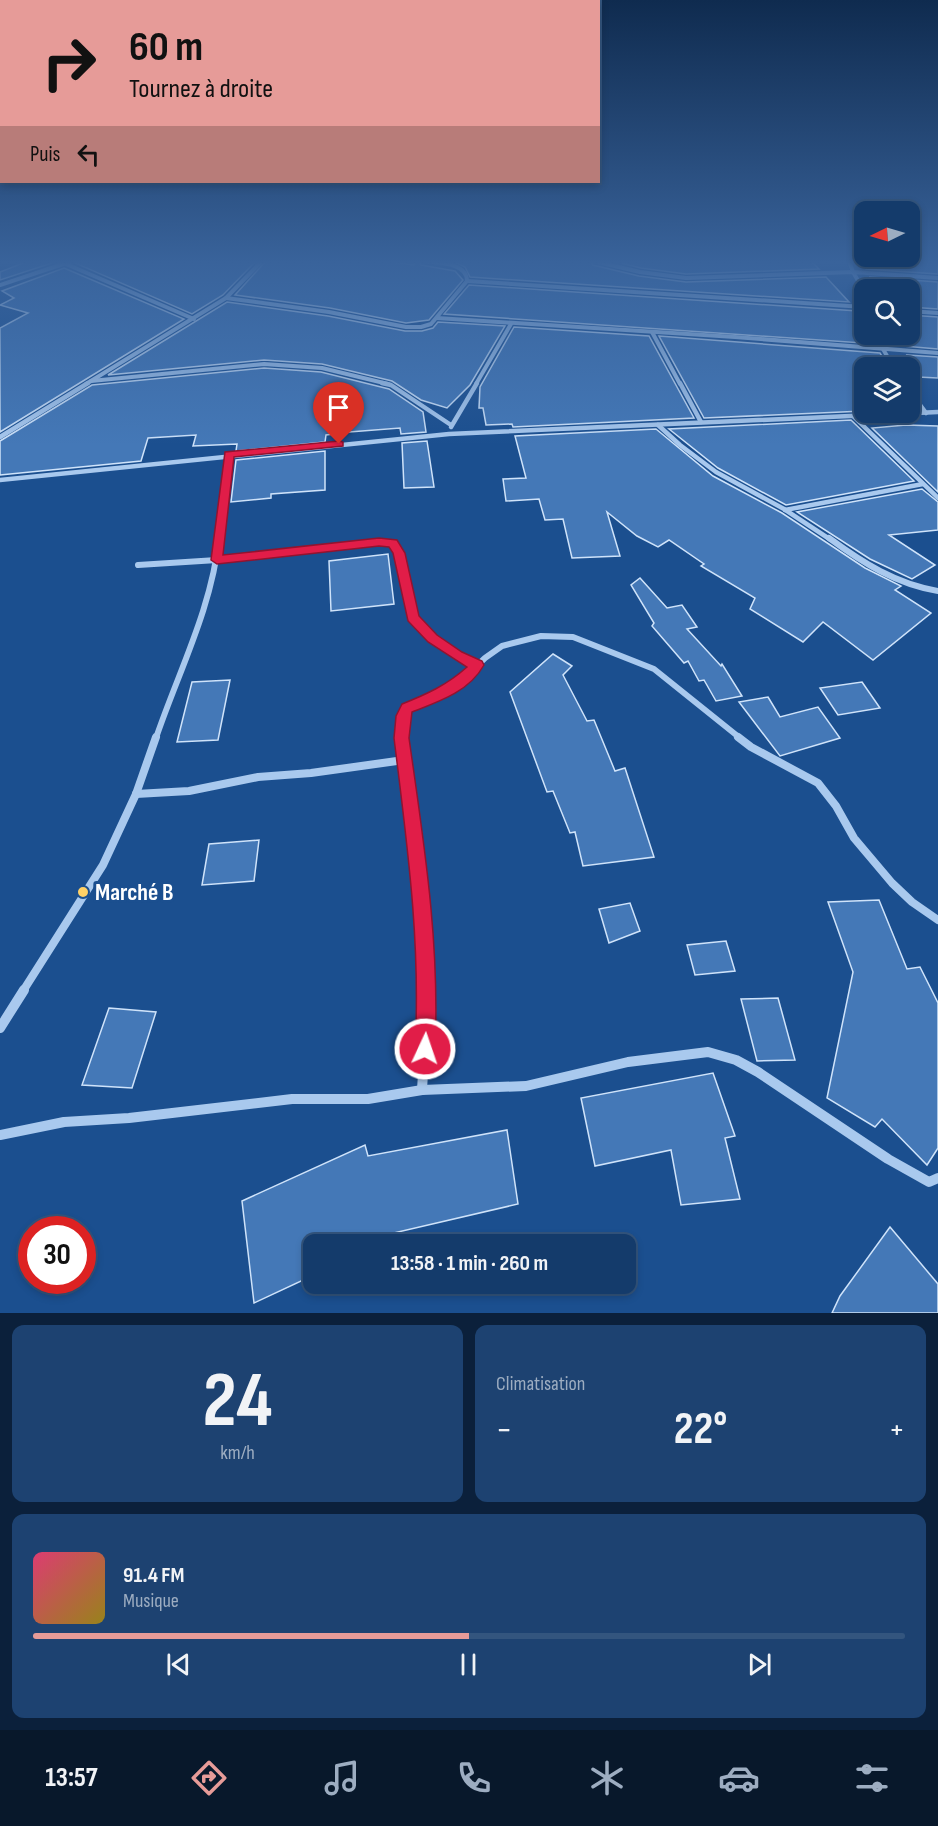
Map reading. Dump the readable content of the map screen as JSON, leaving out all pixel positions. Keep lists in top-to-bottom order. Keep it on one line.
{"places":["Marché B"],"north":"left","page":{"turn":["60 m","Tournez à droite"],"then":"Puis","limit":"30","trip":"13:58 · 1 min · 260 m","tile":[["24","km/h"],"Climatisation"],"heat":["−","22°","+"],"song":["91.4 FM","Musique"],"tabs":"13:57"}}
